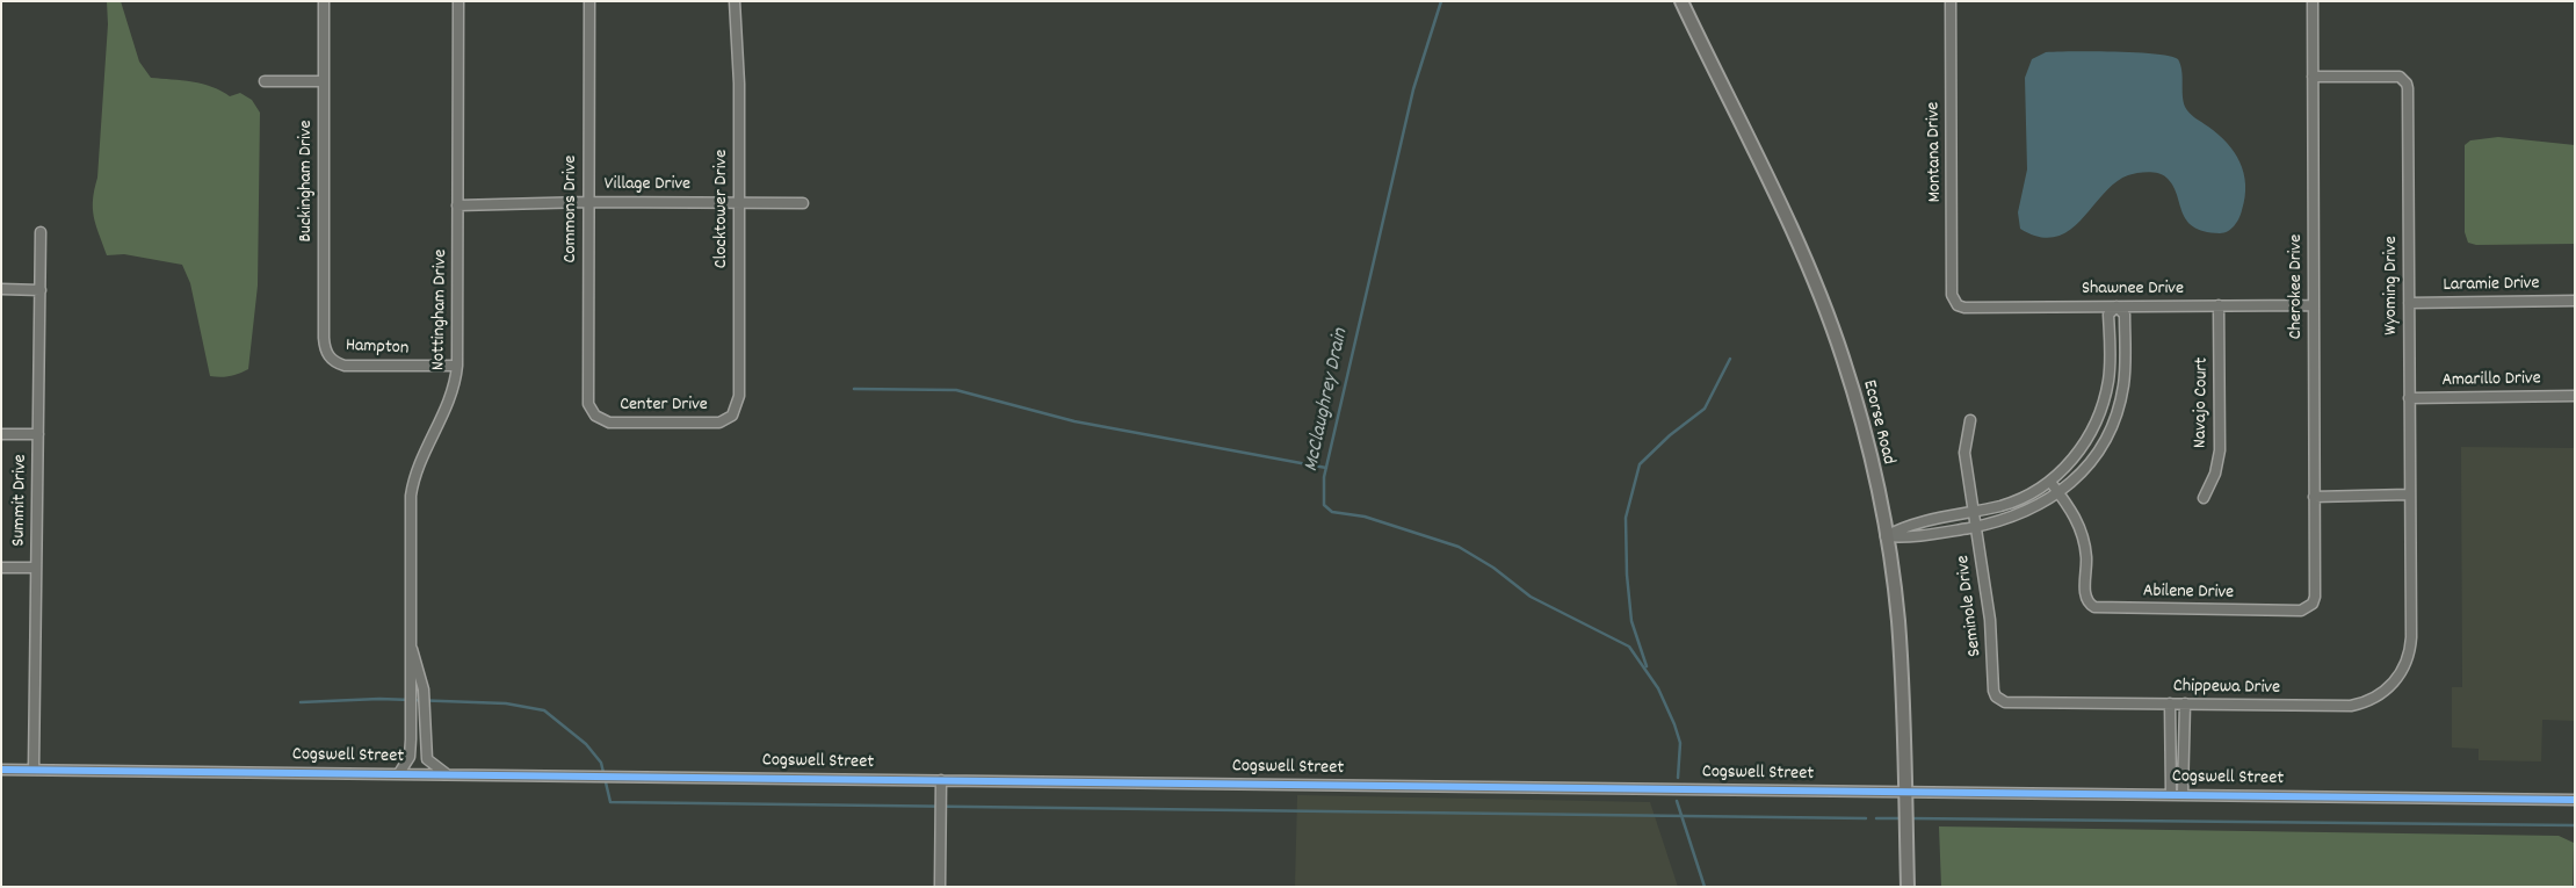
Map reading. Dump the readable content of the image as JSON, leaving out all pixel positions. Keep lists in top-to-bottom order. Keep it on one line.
{"streets":{"main road":["Ecorse Road"],"street":["Montana Drive","Buckingham Drive","Village Drive","Commons Drive","Clocktower Drive","Wyoming Drive","Laramie Drive","Cherokee Drive","Shawnee Drive","Nottingham Drive","Hampton","Amarillo Drive","Navajo Court","Center Drive","Summit Drive","Abilene Drive","Seminole Drive","Chippewa Drive","Cogswell Street"]},"crossings":[["Montana Drive","Shawnee Drive"],["Buckingham Drive","Hampton"],["Village Drive","Commons Drive"],["Village Drive","Clocktower Drive"],["Village Drive","Nottingham Drive"],["Commons Drive","Center Drive"],["Clocktower Drive","Center Drive"],["Wyoming Drive","Laramie Drive"],["Wyoming Drive","Cherokee Drive"],["Wyoming Drive","Amarillo Drive"],["Wyoming Drive","Chippewa Drive"],["Cherokee Drive","Shawnee Drive"],["Cherokee Drive","Abilene Drive"],["Shawnee Drive","Navajo Court"],["Nottingham Drive","Hampton"],["Nottingham Drive","Cogswell Street"],["Ecorse Road","Cogswell Street"],["Summit Drive","Cogswell Street"],["Seminole Drive","Chippewa Drive"]],"water":["McClaughrey Drain"]}
